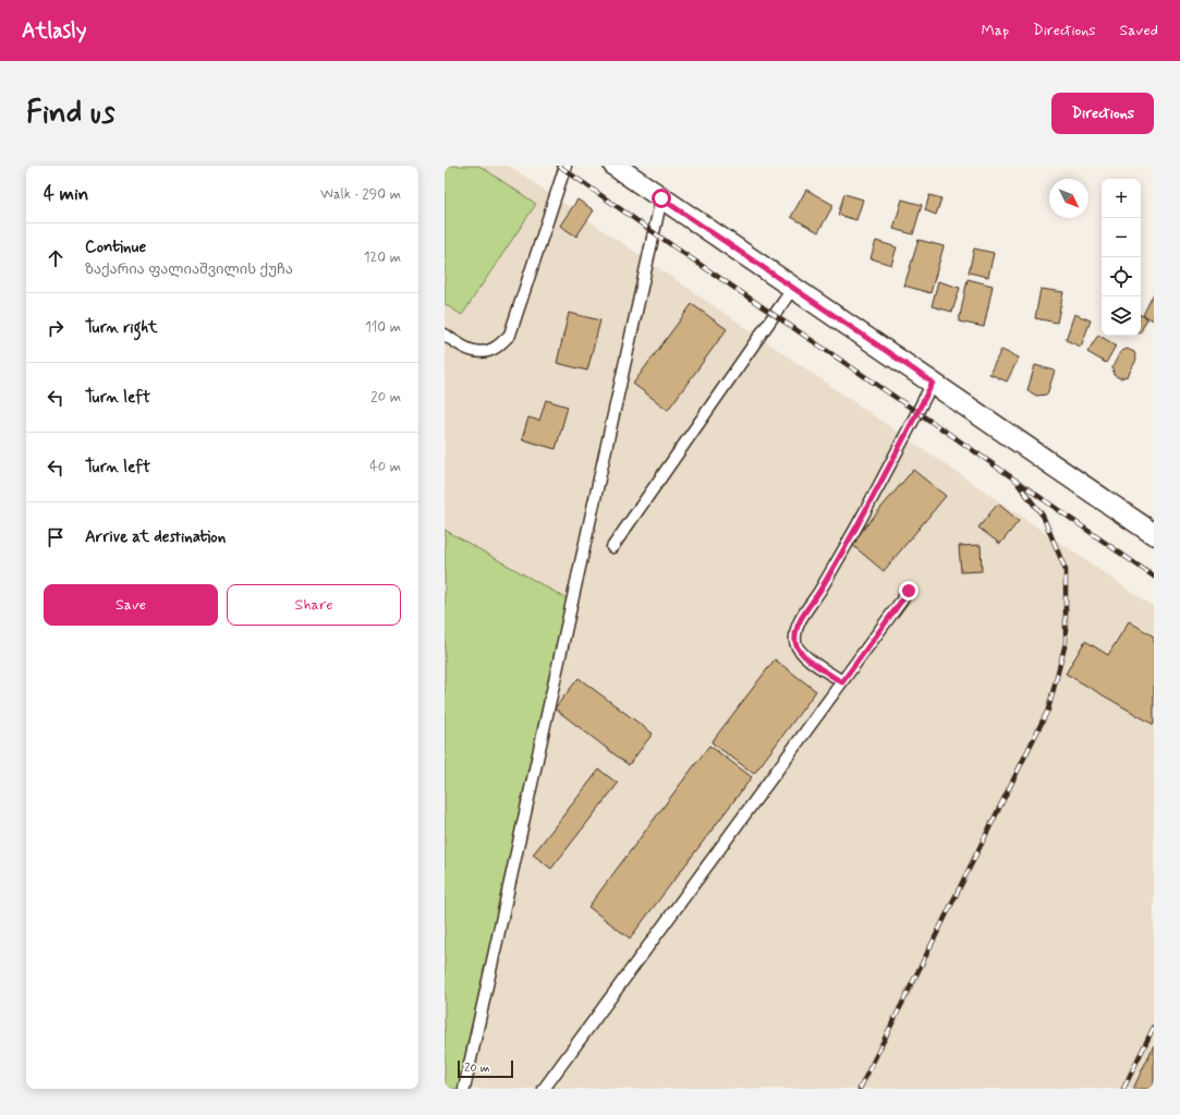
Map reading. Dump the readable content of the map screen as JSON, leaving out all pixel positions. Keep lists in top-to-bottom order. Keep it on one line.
{"scale_bar":"20 m","north":"bottom right","page":{"header":"Atlasly","nav":["Map","Directions","Saved"],"buttons":["Directions",["Save","Share"]],"title":"Find us","heading":["4 min","Walk · 290 m"],"map_buttons":["+","−"],"list":[["Continue","ზაქარია ფალიაშვილის ქუჩა","120 m"],["Turn right","110 m"],["Turn left","20 m"],["Turn left","40 m"],"Arrive at destination"],"scale":"20 m"}}
